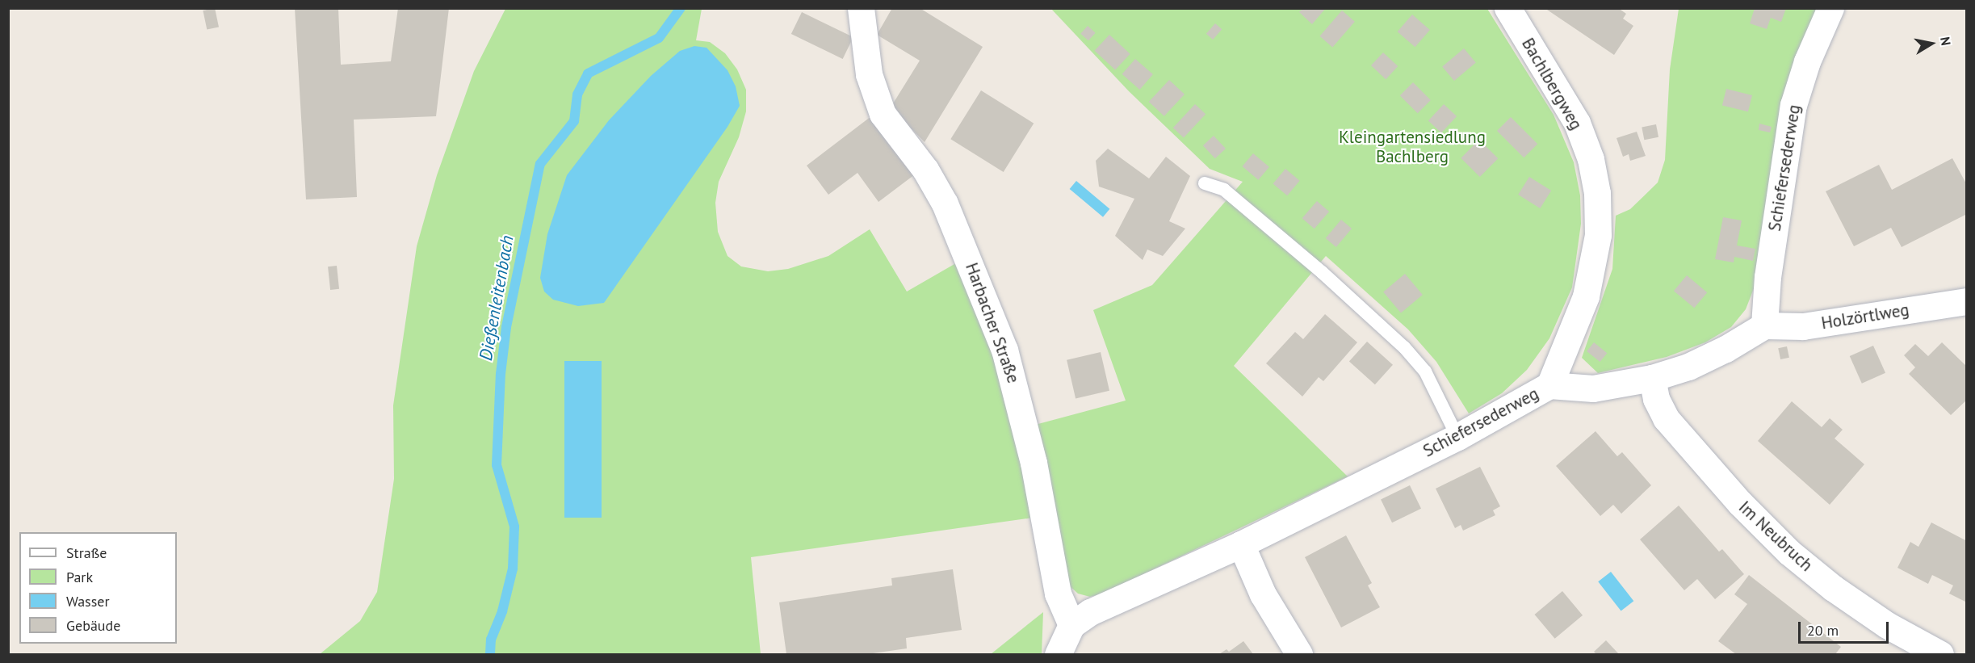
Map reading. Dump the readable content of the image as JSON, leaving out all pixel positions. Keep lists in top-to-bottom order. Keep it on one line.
{"streets":{"street":["Bachlbergweg","Schiefersederweg","Holzörtlweg","Harbacher Straße","Im Neubruch"]},"crossings":[["Bachlbergweg","Schiefersederweg"],["Schiefersederweg","Holzörtlweg"],["Schiefersederweg","Harbacher Straße"],["Schiefersederweg","Im Neubruch"]],"water":["Dießenleitenbach"],"parks":["Kleingartensiedlung Bachlberg"],"legend":["Straße","Park","Wasser","Gebäude"],"scale_bar":"20 m","north":"right"}
